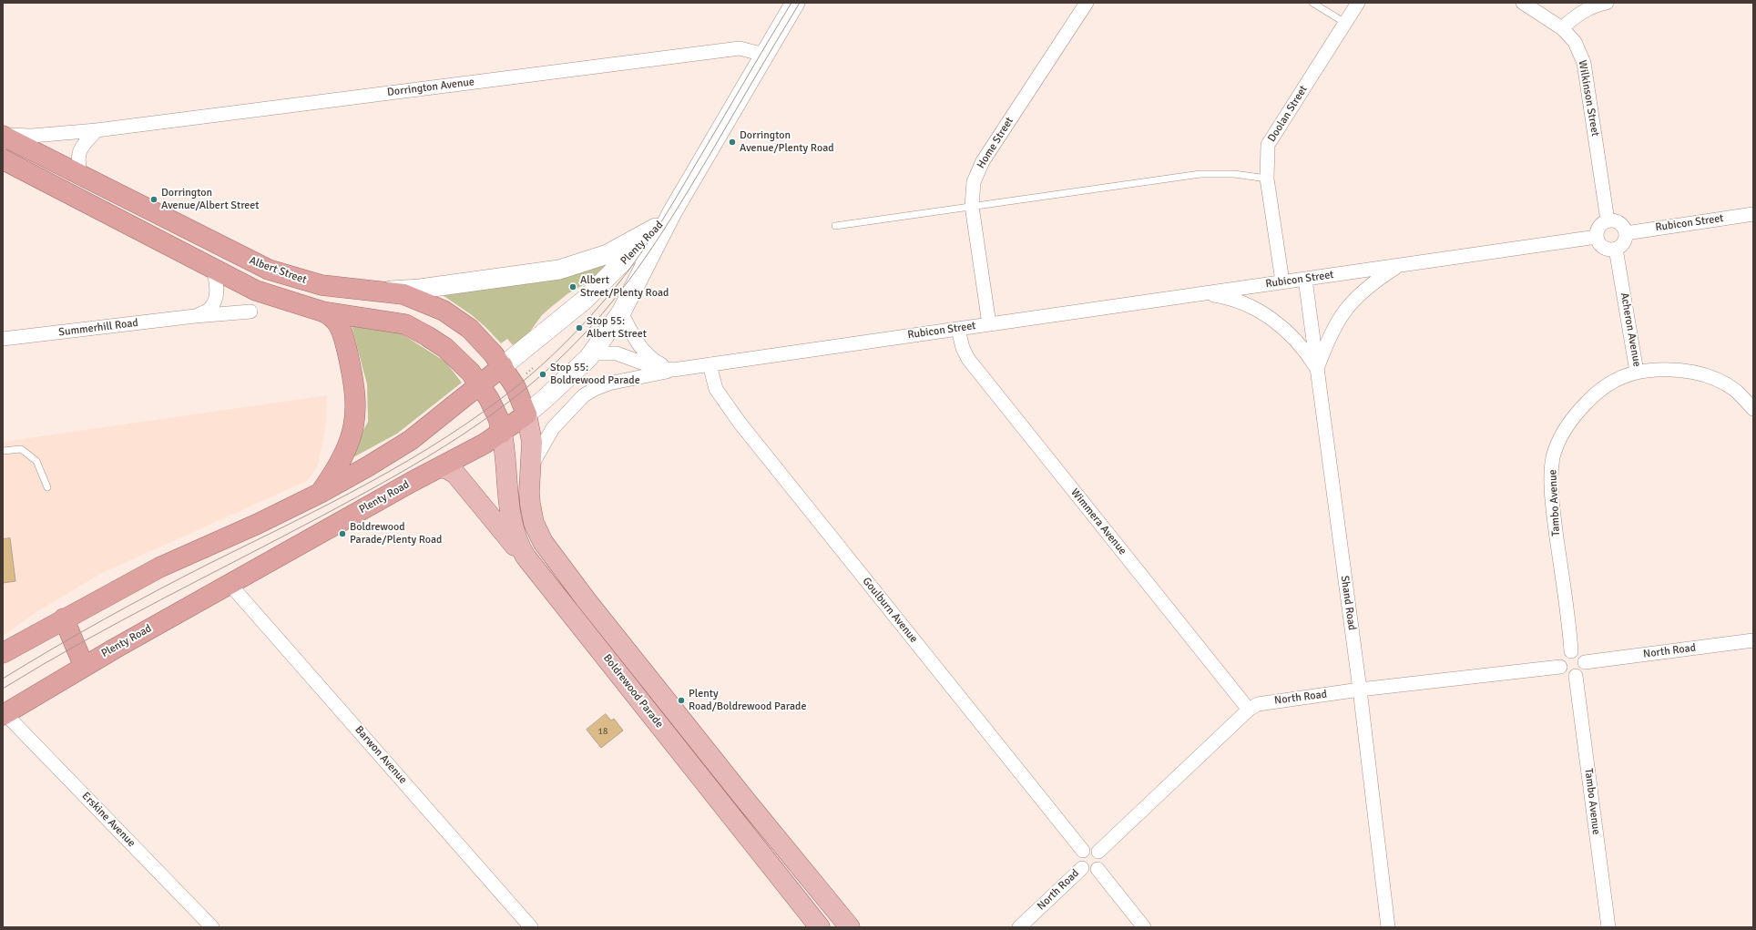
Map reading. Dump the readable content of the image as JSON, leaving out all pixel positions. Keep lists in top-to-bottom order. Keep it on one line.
{"streets":{"highway":["Plenty Road","Albert Street"],"main road":["Boldrewood Parade"],"street":["Dorrington Avenue","Wilkinson Street","Doolan Street","Home Street","Rubicon Street","Summerhill Road","Acheron Avenue","Tambo Avenue","Wimmera Avenue","Shand Road","Goulburn Avenue","North Road","Barwon Avenue","Erskine Avenue"]},"crossings":[["Dorrington Avenue","Plenty Road"],["Dorrington Avenue","Albert Street"],["Wilkinson Street","Rubicon Street"],["Wilkinson Street","Acheron Avenue"],["Doolan Street","Rubicon Street"],["Home Street","Rubicon Street"],["Rubicon Street","Plenty Road"],["Rubicon Street","Acheron Avenue"],["Rubicon Street","Wimmera Avenue"],["Rubicon Street","Shand Road"],["Rubicon Street","Goulburn Avenue"],["Rubicon Street","Boldrewood Parade"],["Plenty Road","Albert Street"],["Plenty Road","Boldrewood Parade"],["Plenty Road","Barwon Avenue"],["Plenty Road","Erskine Avenue"],["Albert Street","Boldrewood Parade"],["Acheron Avenue","Tambo Avenue"],["Tambo Avenue","North Road"],["Wimmera Avenue","North Road"],["Shand Road","North Road"],["Goulburn Avenue","North Road"]],"places":["Dorrington Avenue/Plenty Road","Dorrington Avenue/Albert Street","Albert Street/Plenty Road","Stop 55: Albert Street","Stop 55: Boldrewood Parade","Boldrewood Parade/Plenty Road","Plenty Road/Boldrewood Parade"],"house_numbers":["18"]}
